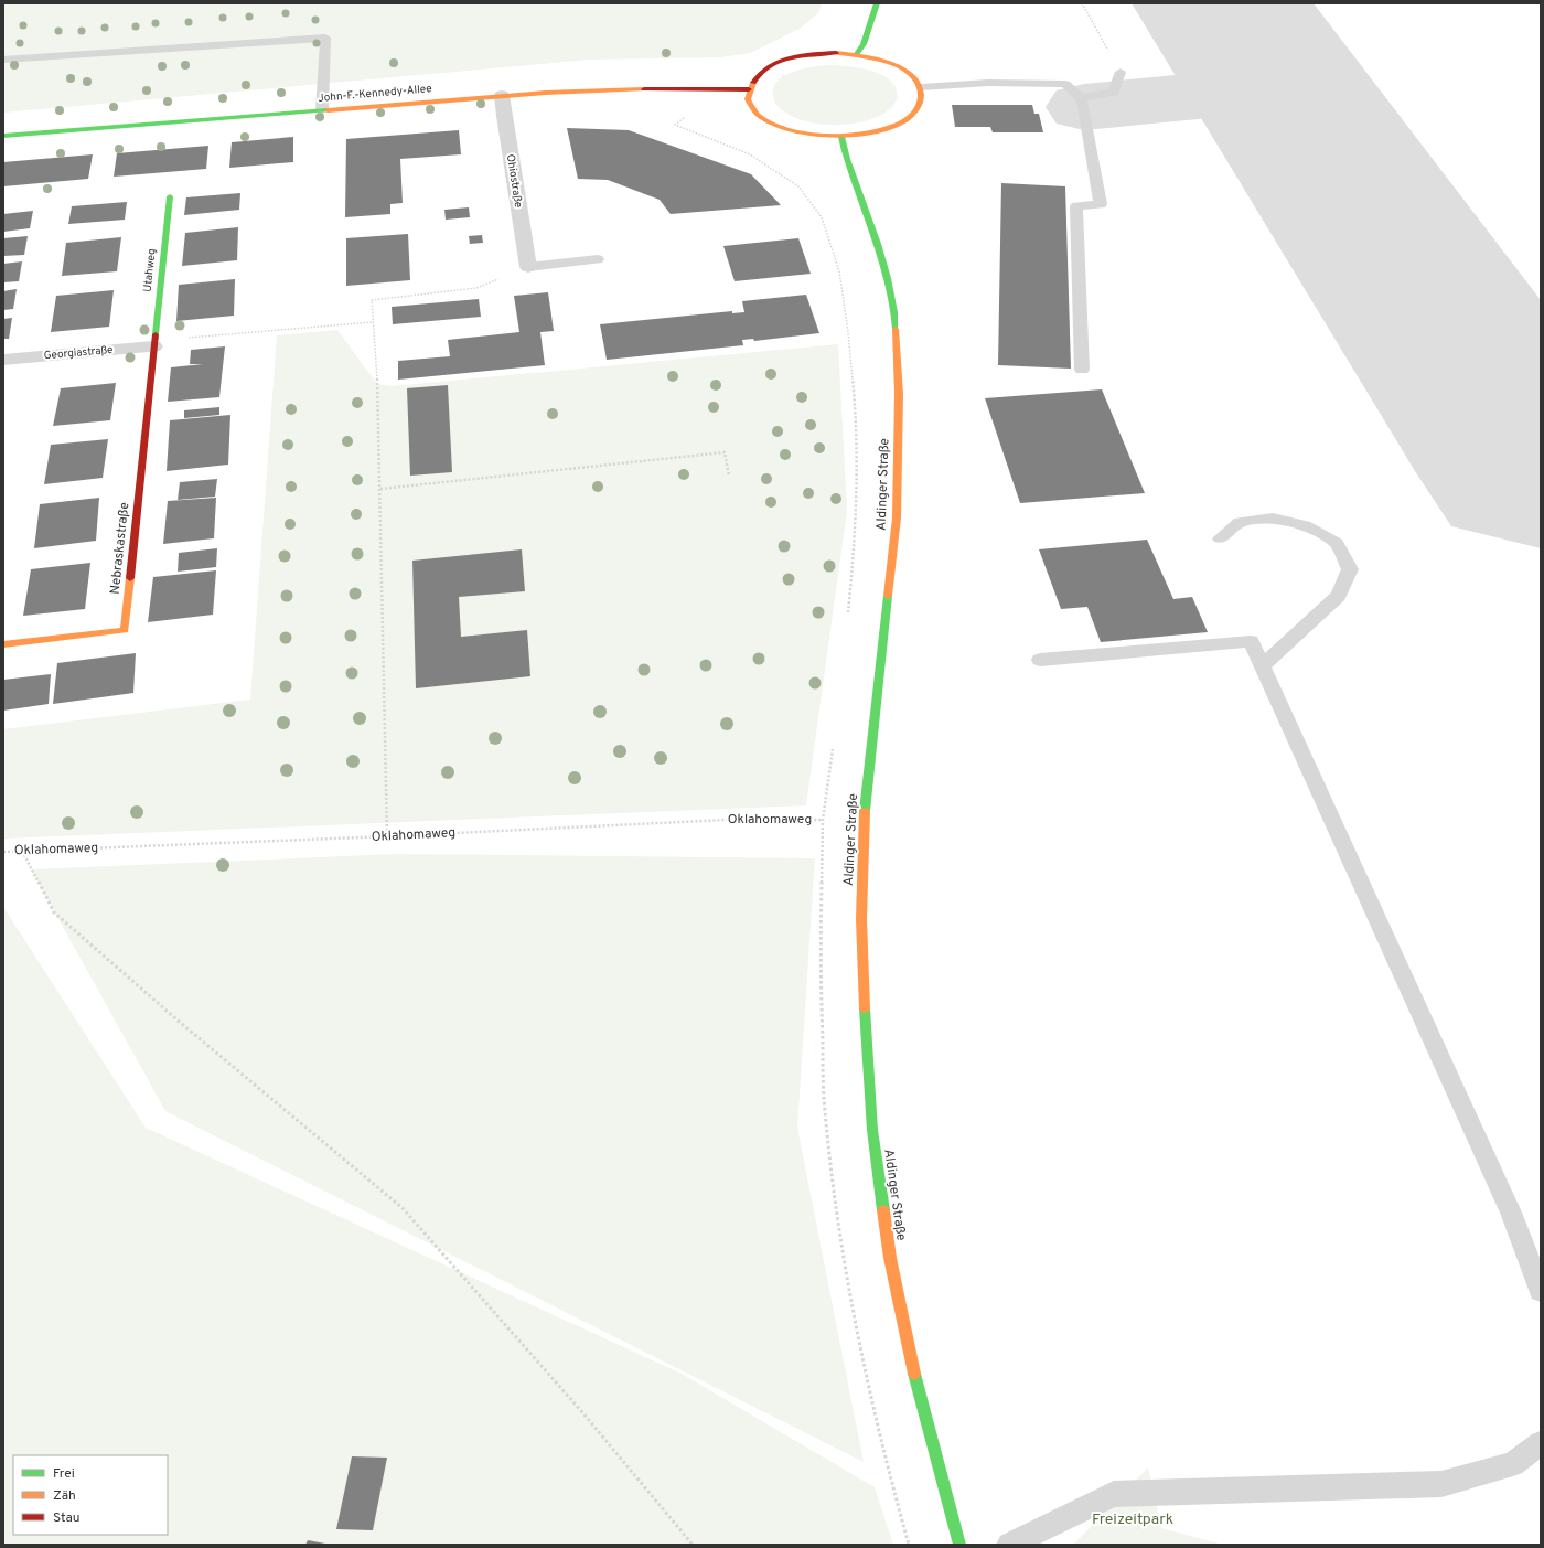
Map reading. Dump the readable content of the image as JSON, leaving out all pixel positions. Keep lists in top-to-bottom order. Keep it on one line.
{"streets":{"main road":["John-F.-Kennedy-Allee","Utahweg","Aldinger Straße","Nebraskastraße"],"street":["Ohiostraße","Georgiastraße"],"path":["Oklahomaweg"]},"crossings":[["John-F.-Kennedy-Allee","Ohiostraße"],["Utahweg","Georgiastraße"],["Utahweg","Nebraskastraße"],["Georgiastraße","Nebraskastraße"]],"parks":["Freizeitpark"],"legend":["Frei","Zäh","Stau"]}
